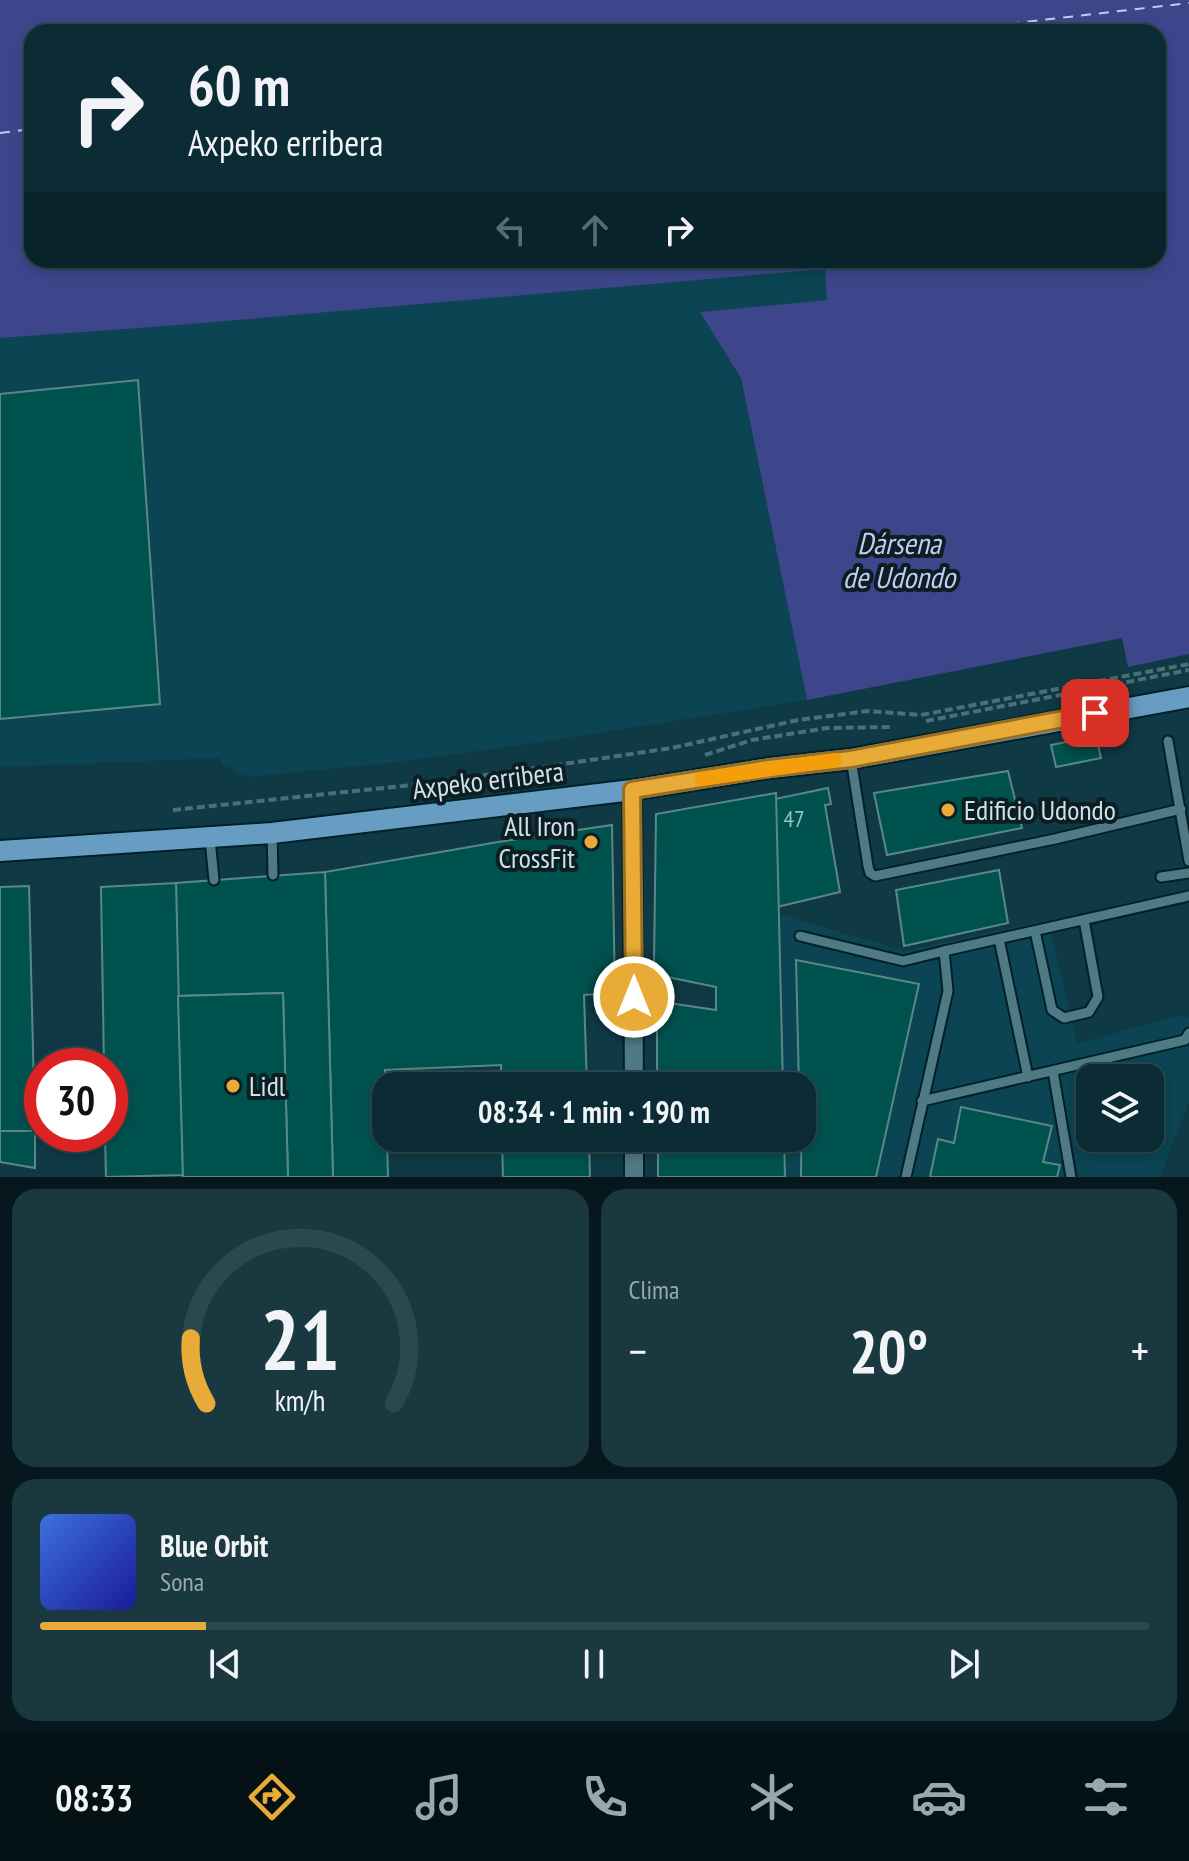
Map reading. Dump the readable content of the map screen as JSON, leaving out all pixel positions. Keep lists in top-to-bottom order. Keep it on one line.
{"streets":{"main road":["Axpeko erribera"]},"water":["Dársena de Udondo"],"places":["Edificio Udondo","All Iron CrossFit","Lidl"],"house_numbers":["47"],"page":{"turn":["60 m","Axpeko erribera"],"limit":"30","trip":"08:34 · 1 min · 190 m","tile":"Clima","heat":["−","20°","+"],"song":["Blue Orbit","Sona"],"tabs":"08:33","gauge":["21","km/h"]}}
